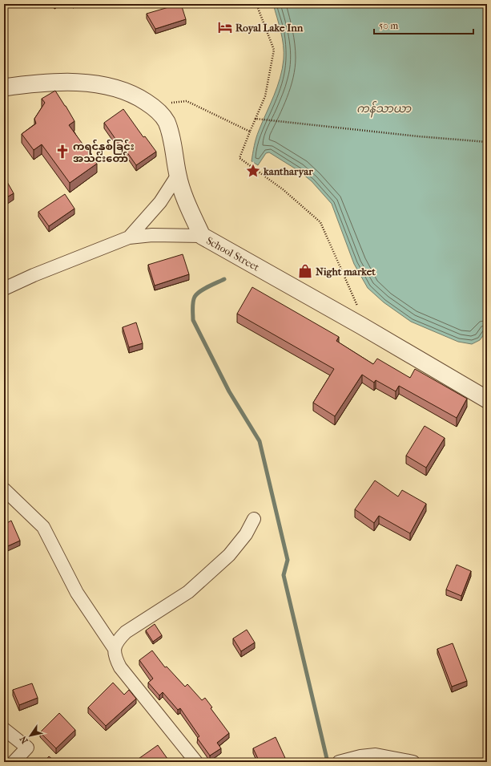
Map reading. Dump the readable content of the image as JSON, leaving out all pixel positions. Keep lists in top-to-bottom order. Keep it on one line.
{"streets":{"street":["School Street"]},"water":["ကန်သာယာ"],"places":{"hotel":["Royal Lake Inn"],"church":["ကရင်နှစ်ခြင်း အသင်းတော်"],"place":["kantharyar"],"shop":["Night market"]},"scale_bar":"50 m","north":"bottom left"}
